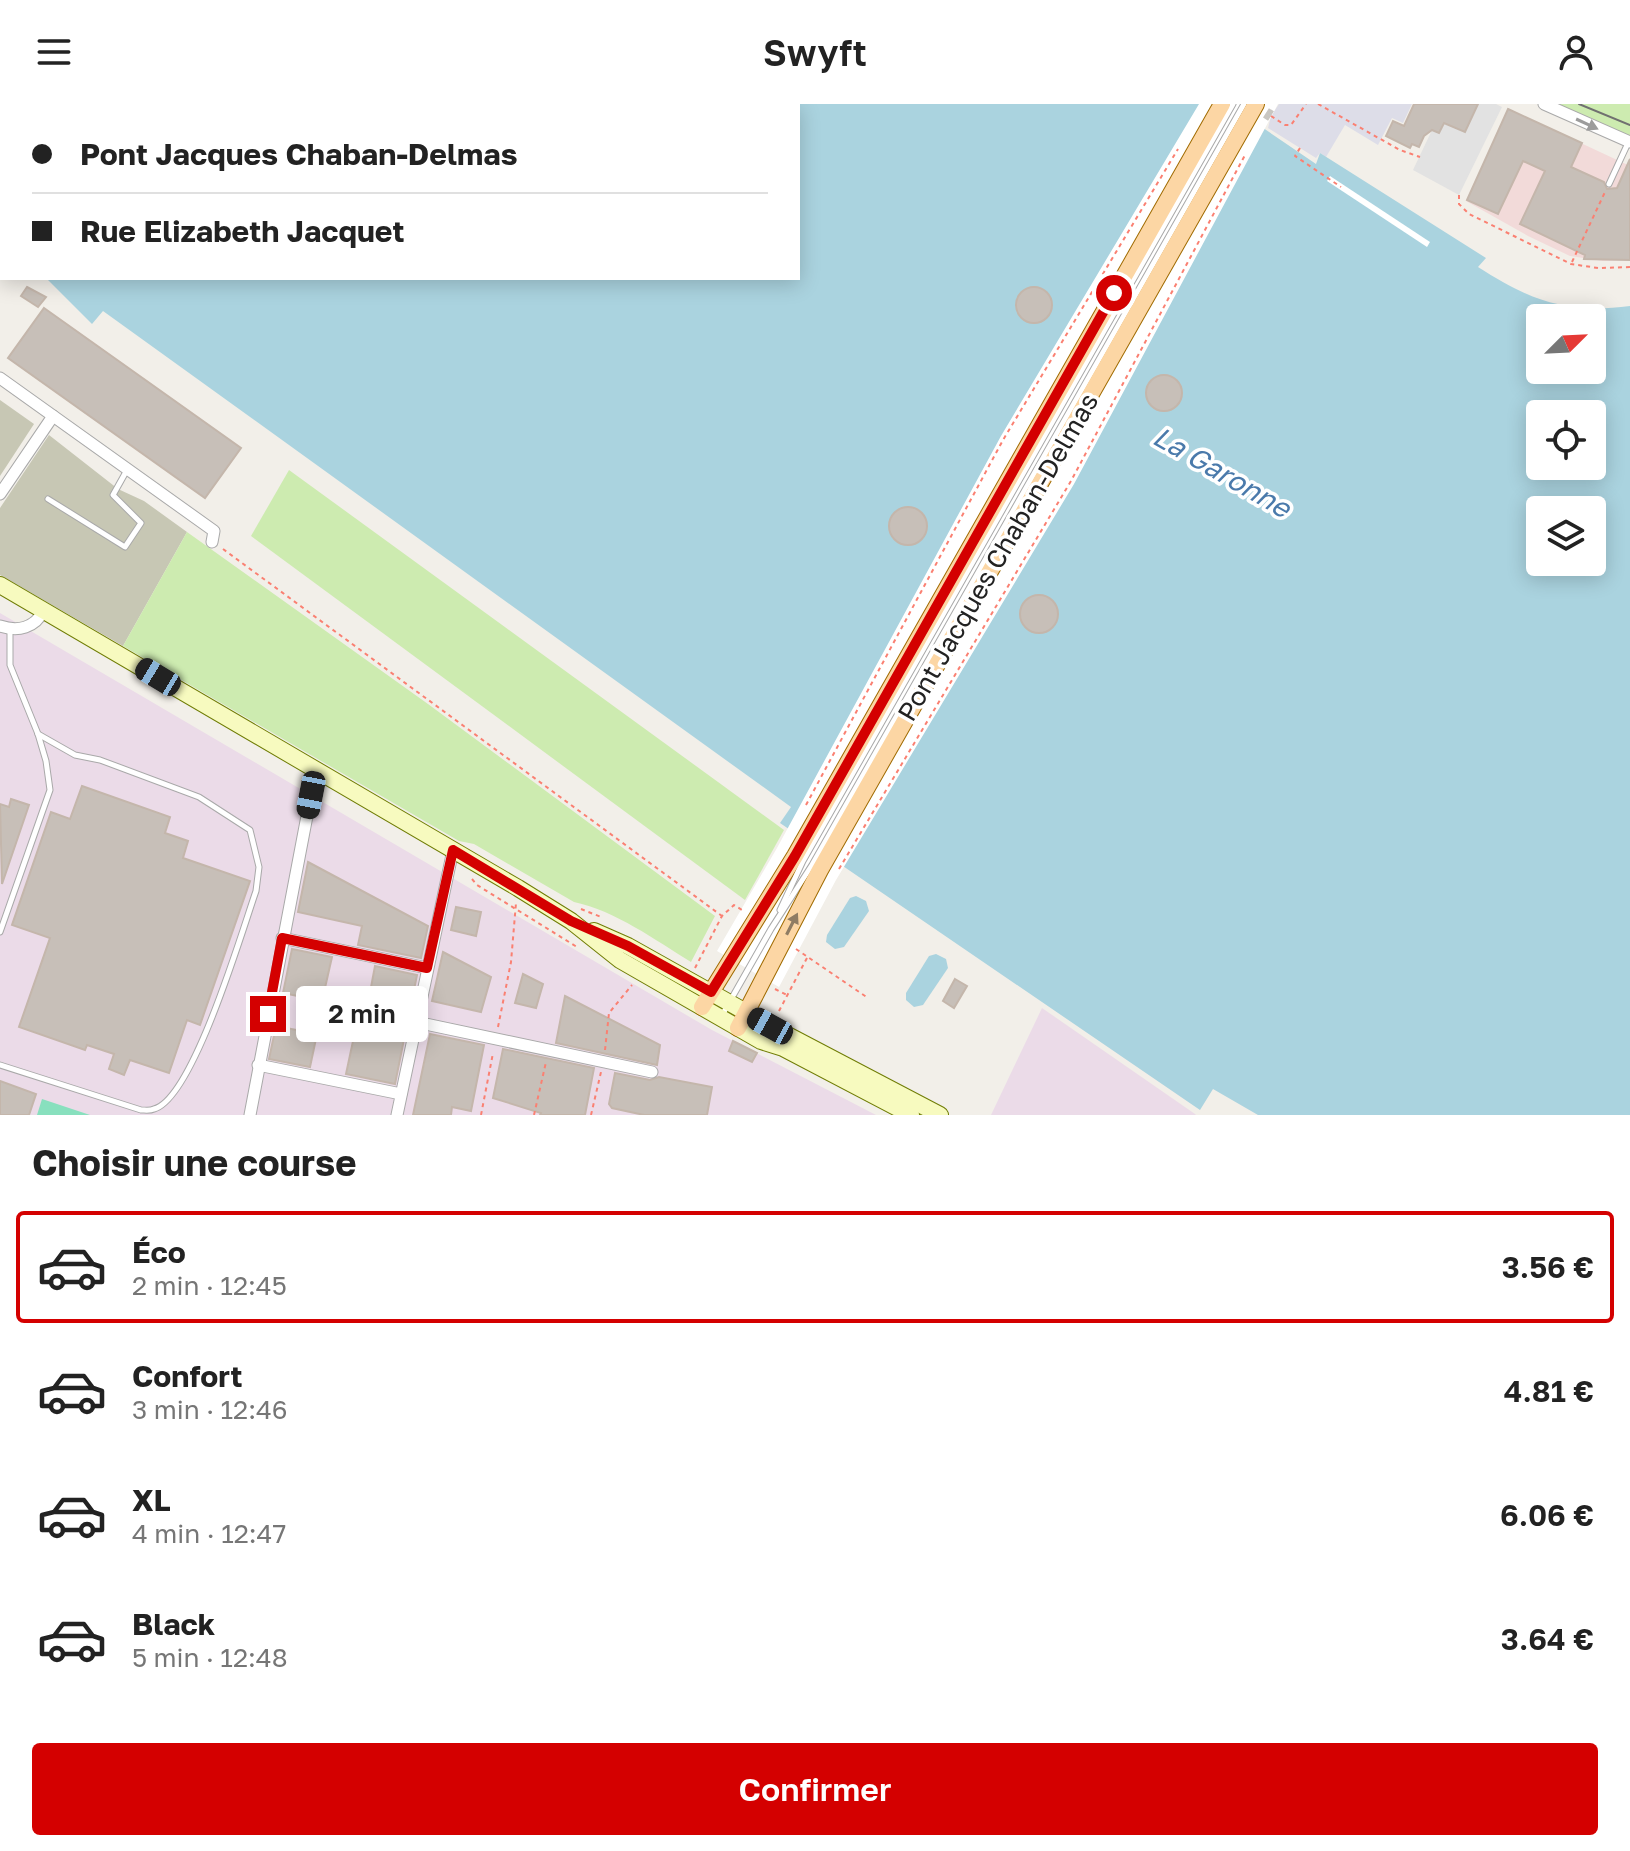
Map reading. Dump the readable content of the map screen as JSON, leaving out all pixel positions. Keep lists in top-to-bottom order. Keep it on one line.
{"streets":{"main road":["Pont Jacques Chaban-Delmas"]},"water":["La Garonne"],"north":"top right","page":{"header":"Swyft","banner":["Pont Jacques Chaban-Delmas","Rue Elizabeth Jacquet"],"bubble":"2 min","heading":"Choisir une course","list":[{"name":"Éco","note":"2 min · 12:45","value":"3.56 €"},{"name":"Confort","note":"3 min · 12:46","value":"4.81 €"},{"name":"XL","note":"4 min · 12:47","value":"6.06 €"},{"name":"Black","note":"5 min · 12:48","value":"3.64 €"}],"buttons":"Confirmer"}}
